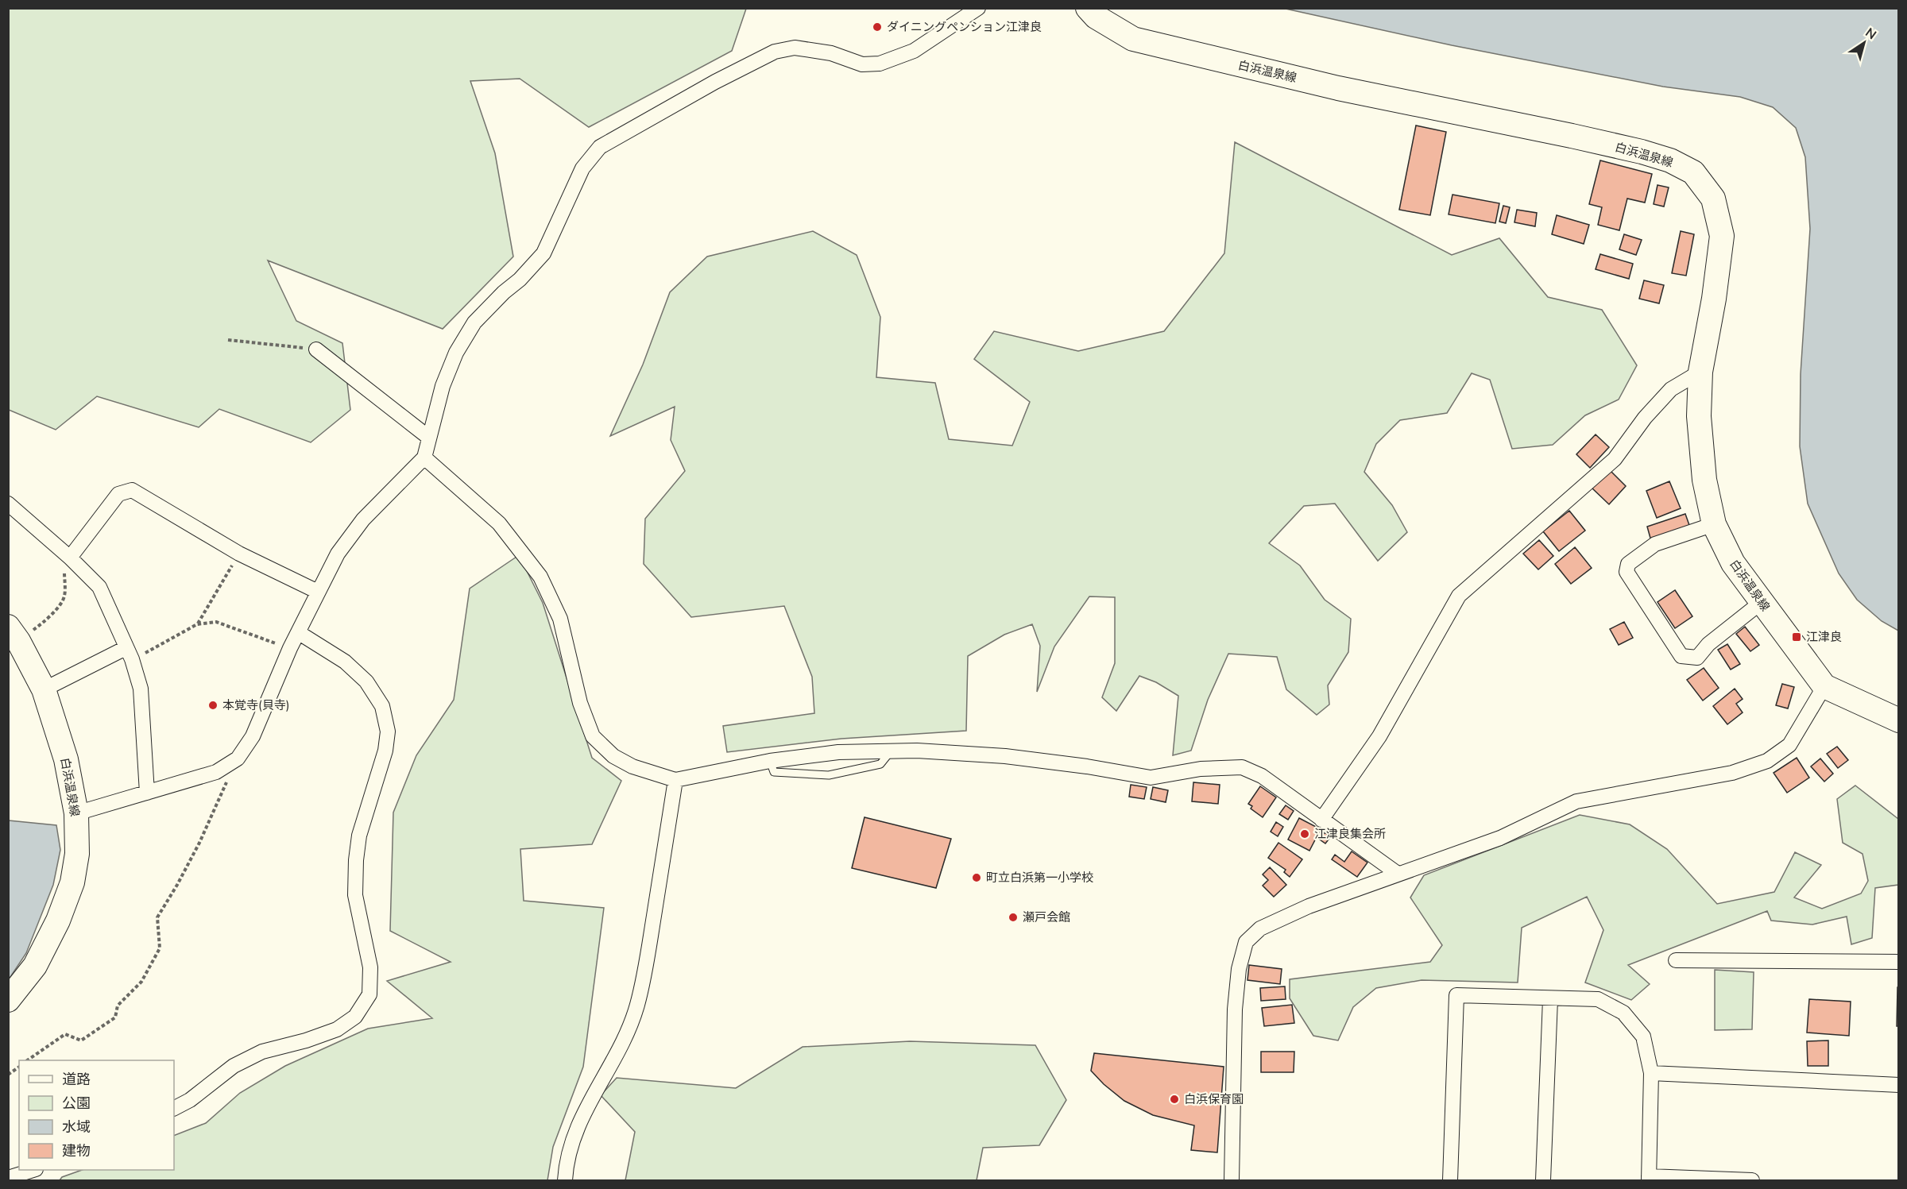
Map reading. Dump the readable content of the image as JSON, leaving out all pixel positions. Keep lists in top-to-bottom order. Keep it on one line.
{"streets":{"main road":["白浜温泉線"]},"places":{"other":["ダイニングペンション江津良","本覚寺(貝寺)","江津良集会所","町立白浜第一小学校","瀬戸会館","白浜保育園"],"transit":["江津良"]},"legend":["道路","公園","水域","建物"],"north":"top right"}
